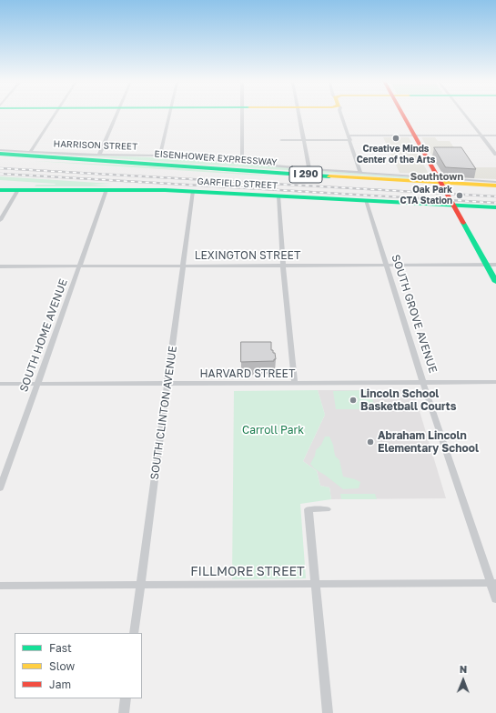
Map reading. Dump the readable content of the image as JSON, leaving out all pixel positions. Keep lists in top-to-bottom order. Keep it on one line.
{"streets":{"main road":["EISENHOWER EXPRESSWAY","I 290","GARFIELD STREET"],"street":["HARRISON STREET","LEXINGTON STREET","SOUTH GROVE AVENUE","SOUTH HOME AVENUE","HARVARD STREET","SOUTH CLINTON AVENUE","FILLMORE STREET"]},"crossings":[["GARFIELD STREET","SOUTH GROVE AVENUE"],["GARFIELD STREET","SOUTH HOME AVENUE"],["GARFIELD STREET","SOUTH CLINTON AVENUE"],["LEXINGTON STREET","SOUTH GROVE AVENUE"],["LEXINGTON STREET","SOUTH HOME AVENUE"],["LEXINGTON STREET","SOUTH CLINTON AVENUE"],["SOUTH GROVE AVENUE","HARVARD STREET"],["SOUTH GROVE AVENUE","FILLMORE STREET"],["SOUTH HOME AVENUE","HARVARD STREET"],["HARVARD STREET","SOUTH CLINTON AVENUE"],["SOUTH CLINTON AVENUE","FILLMORE STREET"]],"districts":["Southtown"],"parks":["Carroll Park"],"places":["Creative Minds Center of the Arts","Oak Park CTA Station","Lincoln School Basketball Courts","Abraham Lincoln Elementary School"],"legend":["Fast","Slow","Jam"],"north":"top"}
